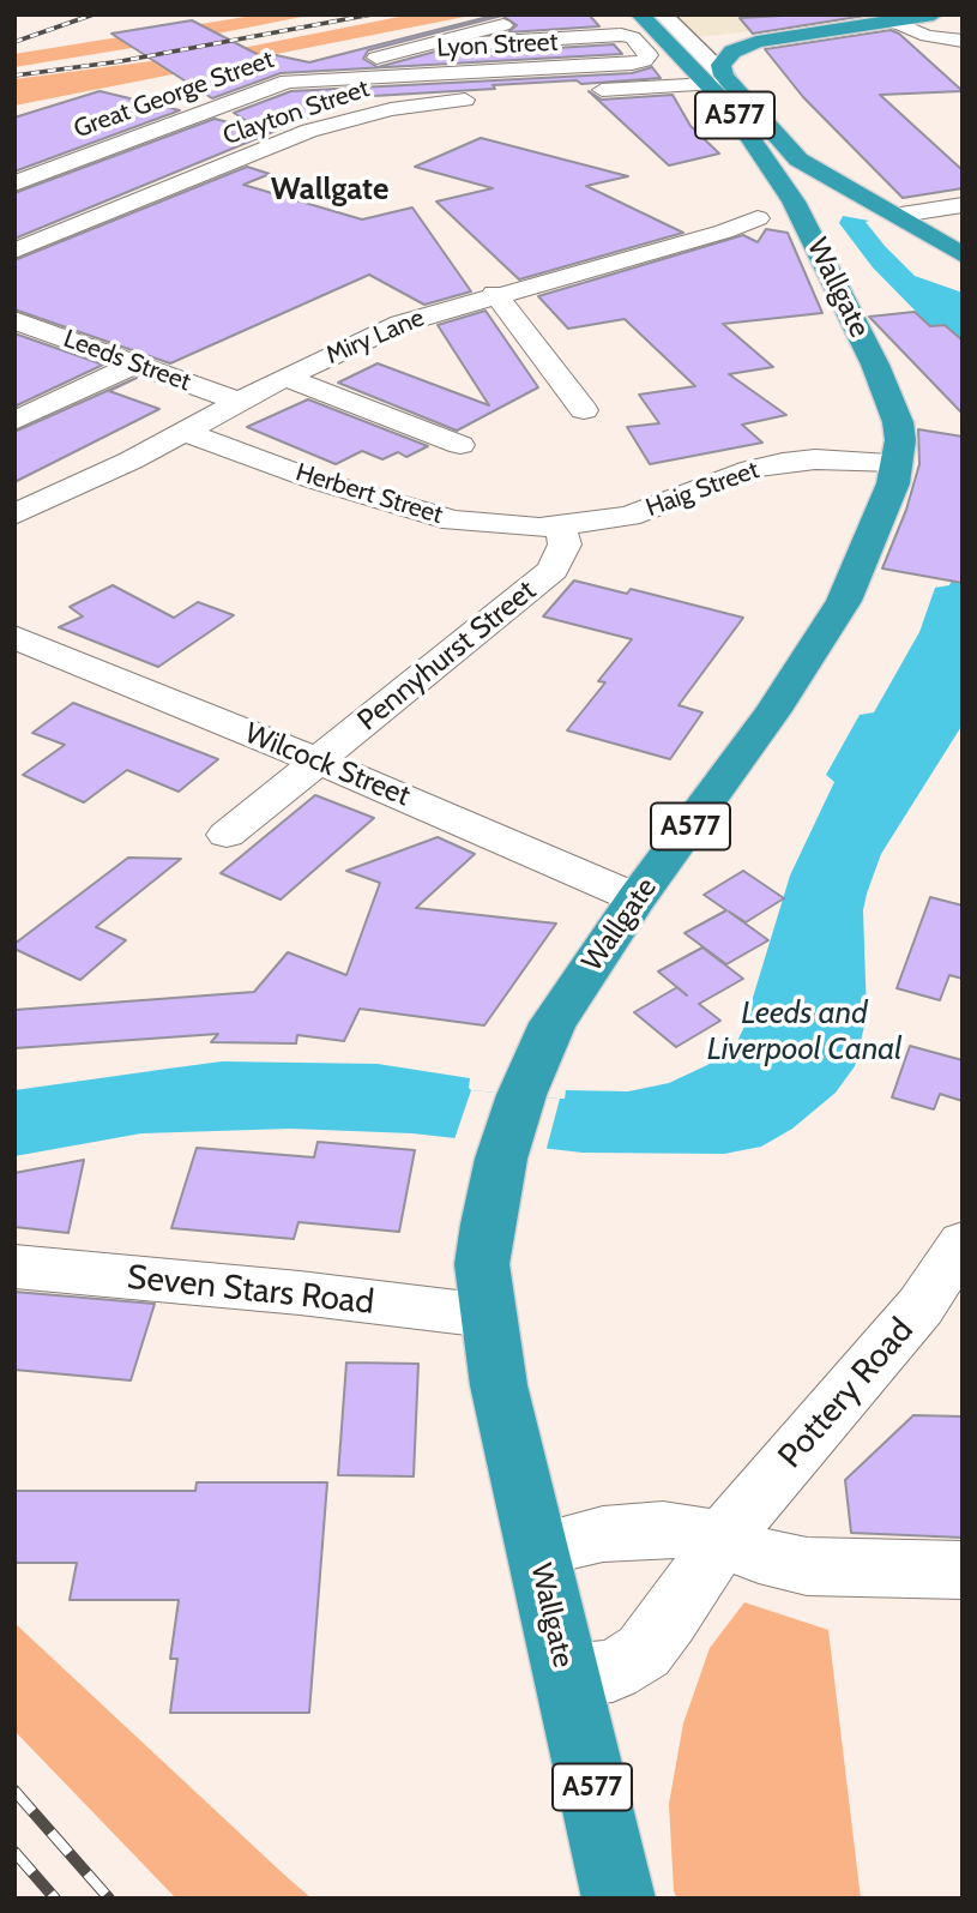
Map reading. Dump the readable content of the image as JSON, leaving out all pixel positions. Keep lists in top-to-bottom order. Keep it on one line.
{"streets":{"highway":["A577","Wallgate"],"street":["Lyon Street","Great George Street","Clayton Street","Miry Lane","Leeds Street","Haig Street","Herbert Street","Pennyhurst Street","Wilcock Street","Seven Stars Road","Pottery Road"]},"crossings":[["Lyon Street","Great George Street"],["A577","Wallgate"],["Wallgate","Haig Street"],["Wallgate","Wilcock Street"],["Wallgate","Seven Stars Road"],["Wallgate","Pottery Road"],["Miry Lane","Leeds Street"],["Miry Lane","Herbert Street"],["Haig Street","Herbert Street"],["Haig Street","Pennyhurst Street"],["Herbert Street","Pennyhurst Street"],["Pennyhurst Street","Wilcock Street"]],"districts":["Wallgate"],"water":["Leeds and Liverpool Canal"]}
